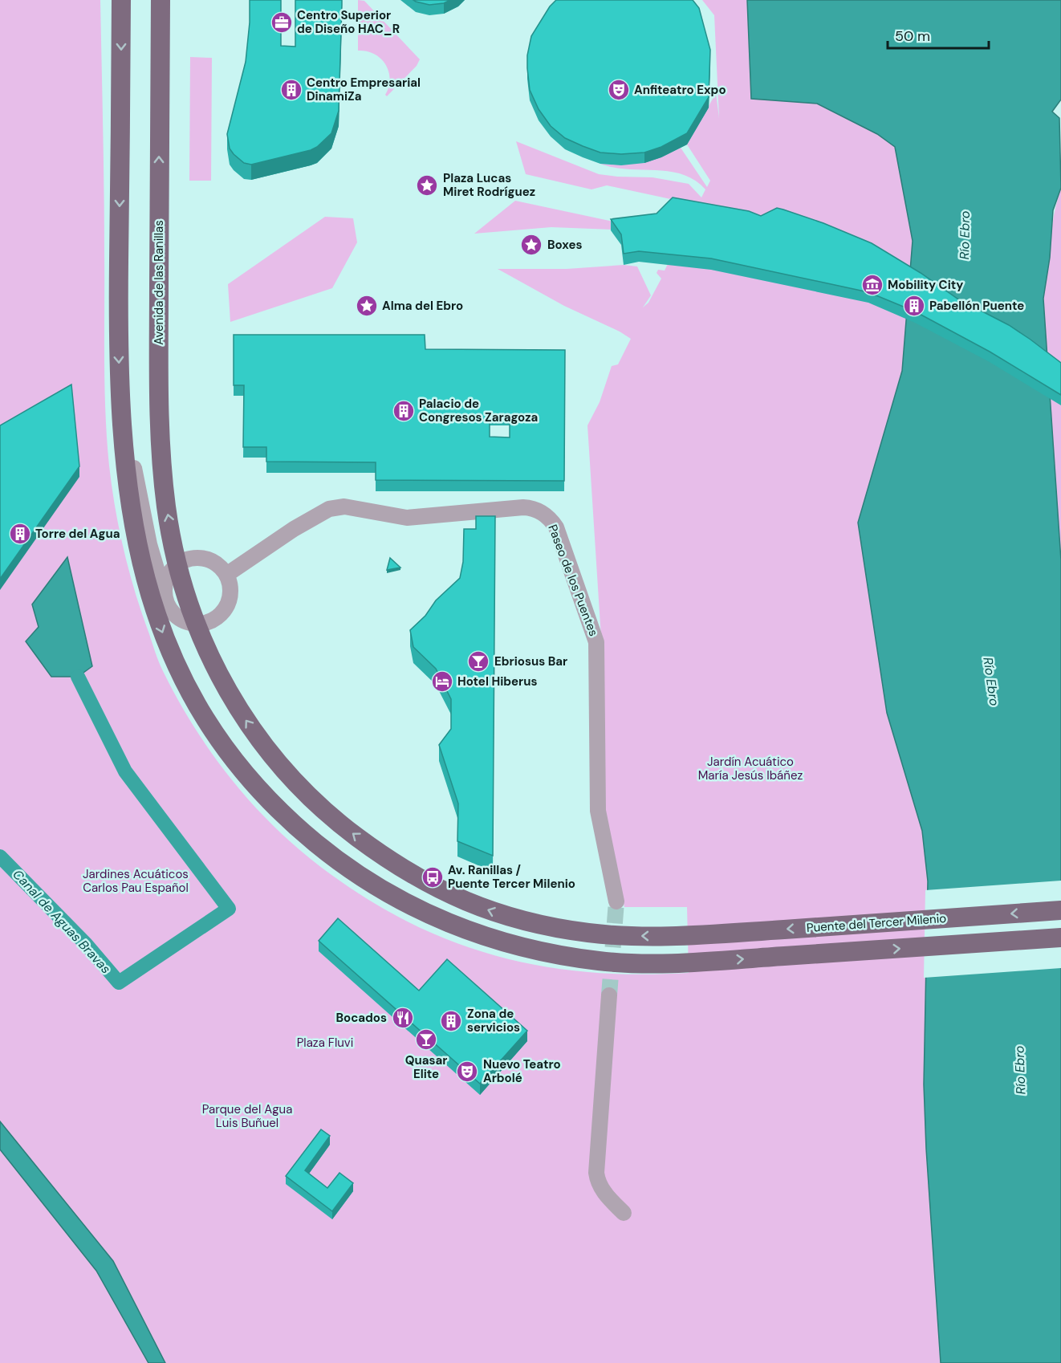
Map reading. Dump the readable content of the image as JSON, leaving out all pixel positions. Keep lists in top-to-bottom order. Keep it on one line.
{"streets":{"main road":["Avenida de las Ranillas","Puente del Tercer Milenio"],"street":["Paseo de los Puentes"]},"crossings":[["Avenida de las Ranillas","Paseo de los Puentes"],["Avenida de las Ranillas","Puente del Tercer Milenio"]],"one_way":["Puente del Tercer Milenio"],"water":["Río Ebro","Canal de Aguas Bravas"],"parks":["Jardín Acuático María Jesús Ibáñez","Jardines Acuáticos Carlos Pau Español","Plaza Fluvi","Parque del Agua Luis Buñuel"],"places":{"office":["Centro Superior de Diseño HAC_R"],"building":["Centro Empresarial DinamiZa","Pabellón Puente","Palacio de Congresos Zaragoza","Torre del Agua","Zona de servicios"],"theatre":["Anfiteatro Expo","Nuevo Teatro Arbolé"],"place":["Plaza Lucas Miret Rodríguez","Boxes","Alma del Ebro"],"museum":["Mobility City"],"bar":["Ebriosus Bar","Quasar Elite"],"hotel":["Hotel Hiberus"],"bus stop":["Av. Ranillas / Puente Tercer Milenio"],"restaurant":["Bocados"]},"scale_bar":"50 m"}
